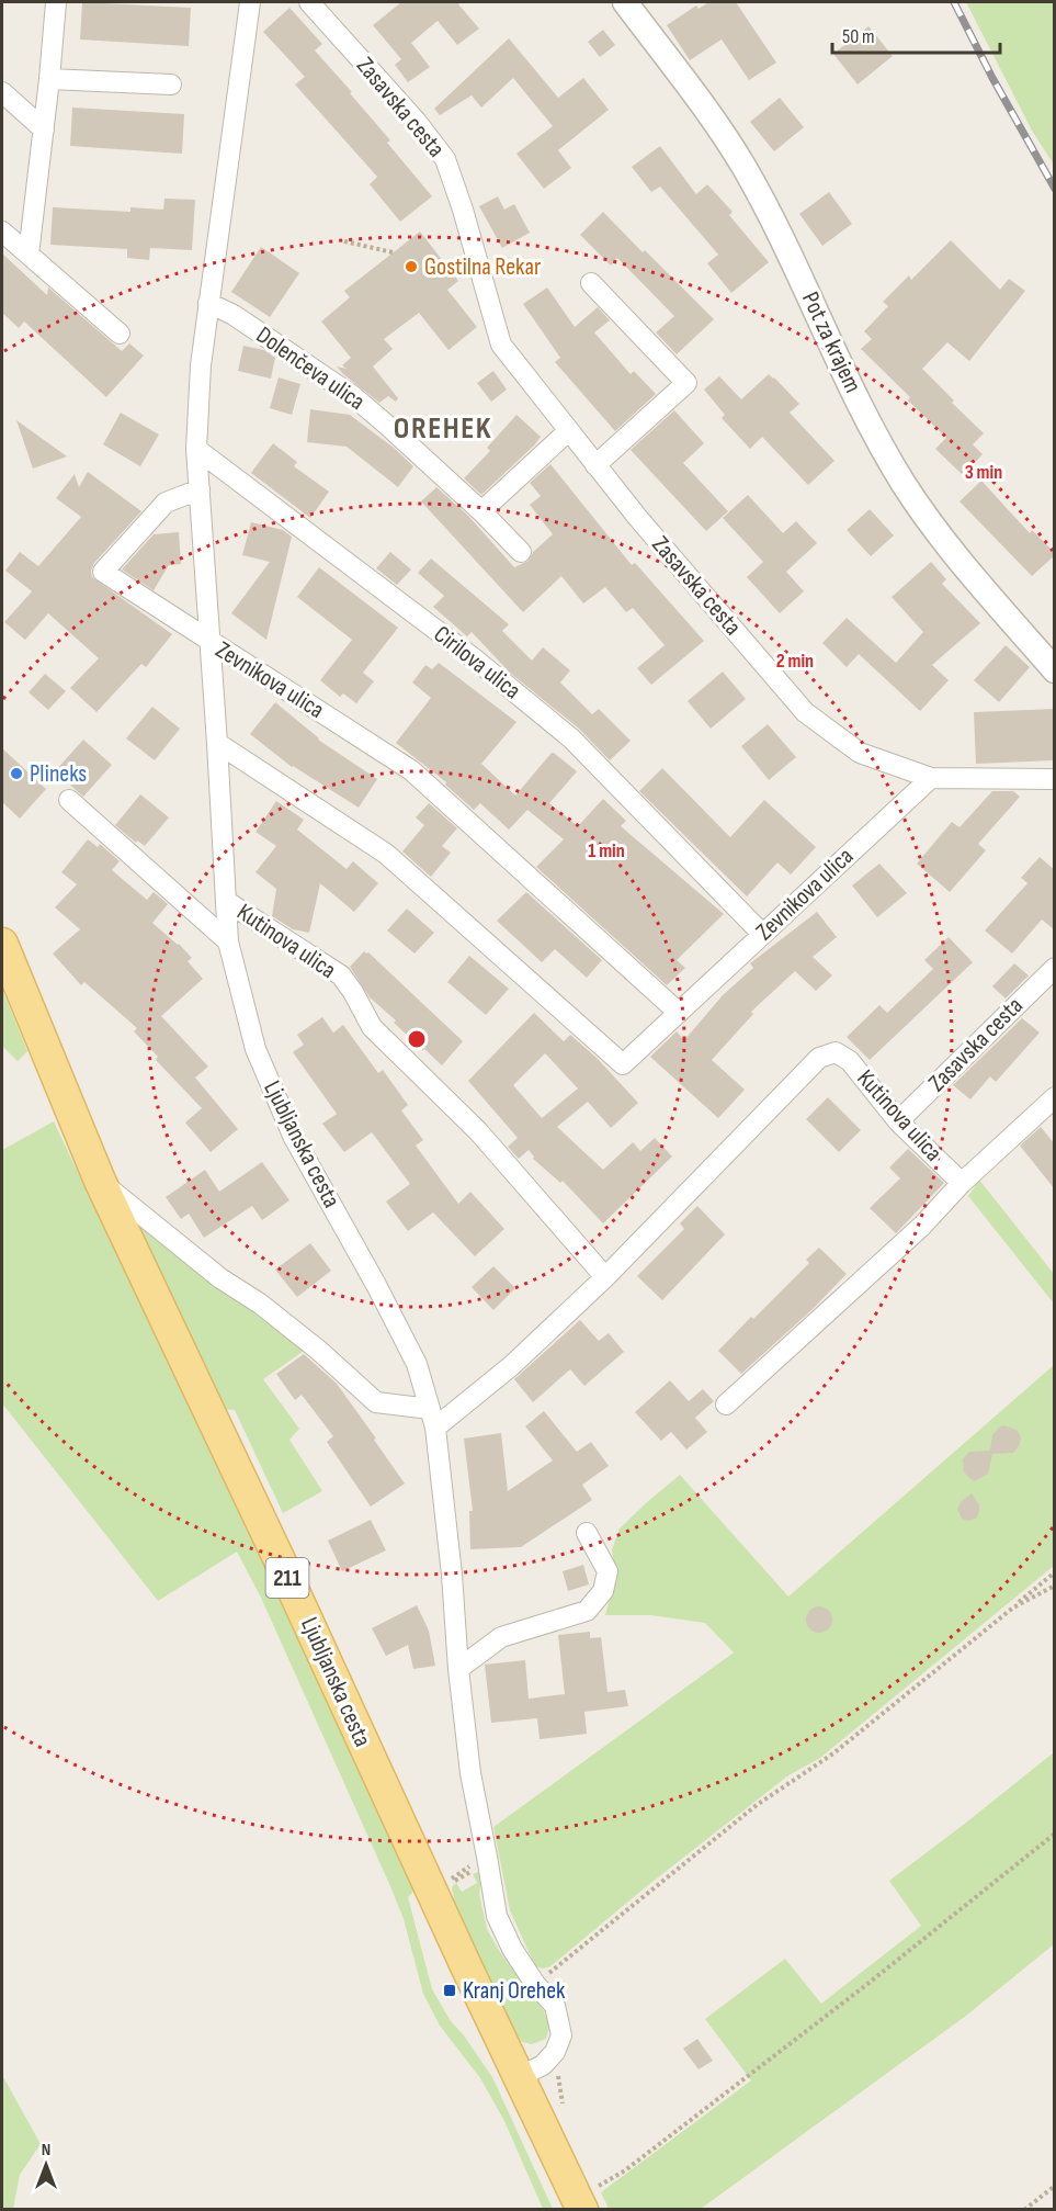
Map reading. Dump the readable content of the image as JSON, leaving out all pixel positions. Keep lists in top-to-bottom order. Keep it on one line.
{"streets":{"main road":["Ljubljanska cesta","211"],"street":["Zasavska cesta","Pot za krajem","Dolenčeva ulica","Cirilova ulica","Zevnikova ulica","Kutinova ulica"]},"crossings":[["Zasavska cesta","Zevnikova ulica"],["Zasavska cesta","Kutinova ulica"],["Cirilova ulica","Zevnikova ulica"],["Zevnikova ulica","Kutinova ulica"],["Kutinova ulica","Ljubljanska cesta"]],"districts":["OREHEK"],"places":{"other":["Gostilna Rekar","Plineks"],"transit":["Kranj Orehek"]},"scale_bar":"50 m","north":"top","rings":["3 min","2 min","1 min"]}
